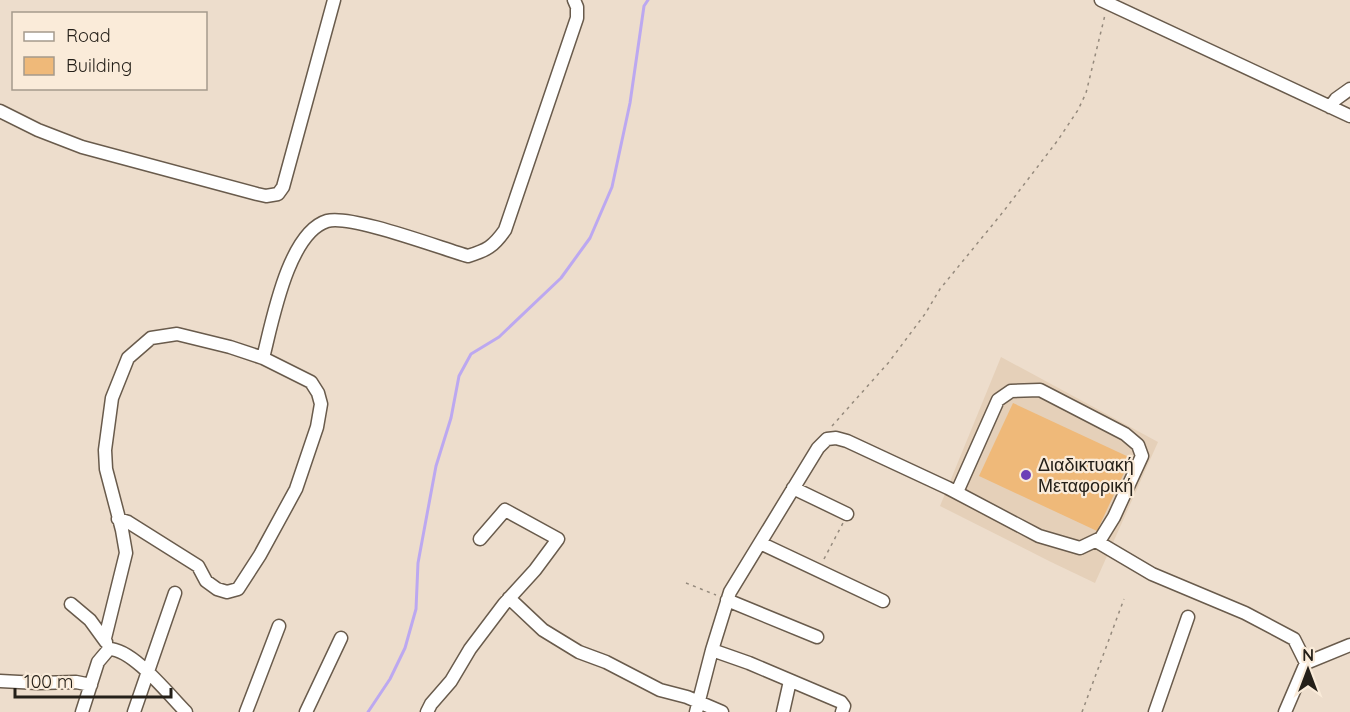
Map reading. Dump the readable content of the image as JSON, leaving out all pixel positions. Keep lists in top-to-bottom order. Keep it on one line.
{"places":["Διαδικτυακή Μεταφορική"],"legend":["Road","Building"],"scale_bar":"100 m","north":"top"}
